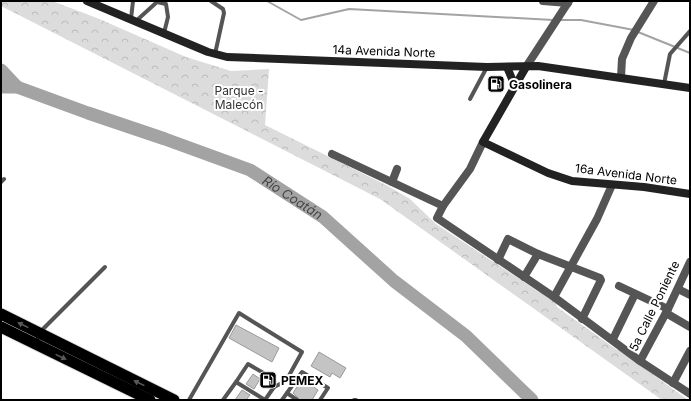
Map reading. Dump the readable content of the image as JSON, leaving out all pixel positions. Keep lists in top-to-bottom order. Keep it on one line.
{"streets":{"main road":["14a Avenida Norte","16a Avenida Norte"],"street":["5a Calle Poniente"]},"water":["Río Coatán"],"parks":["Parque - Malecón"],"places":{"fuel station":["Gasolinera","PEMEX"]}}
